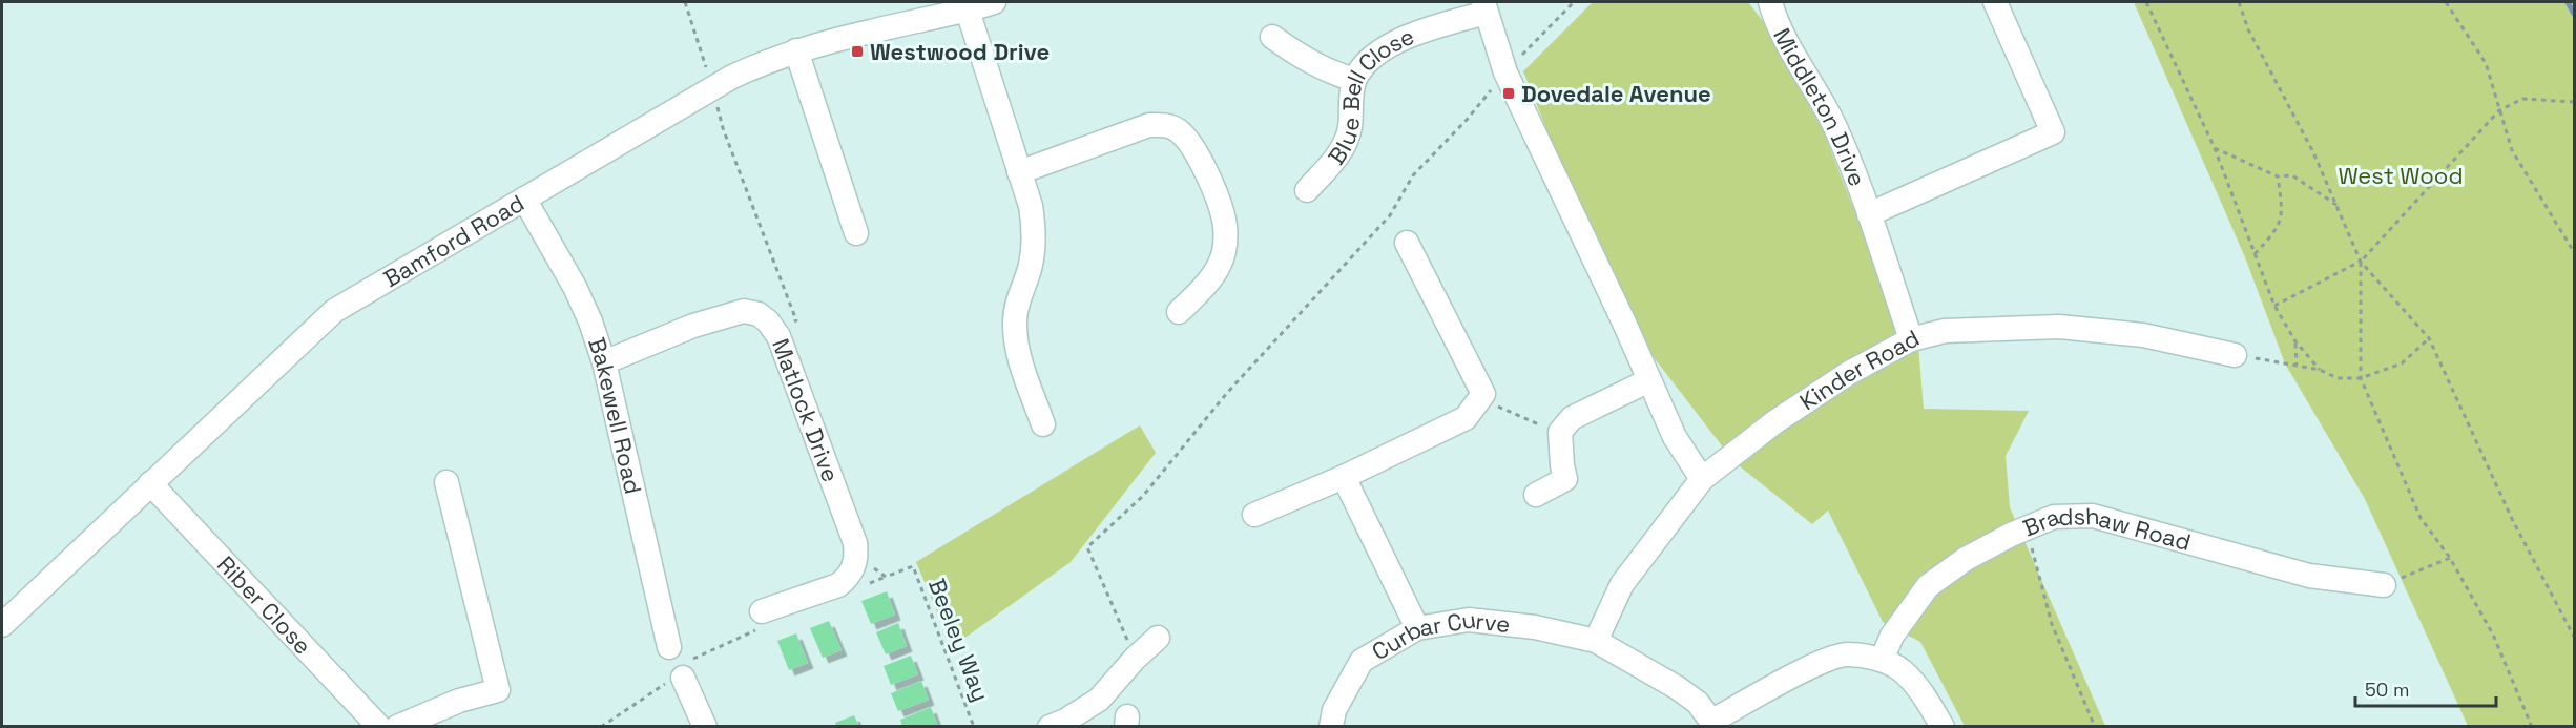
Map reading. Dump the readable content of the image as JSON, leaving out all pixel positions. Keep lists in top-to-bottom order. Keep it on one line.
{"streets":{"street":["Blue Bell Close","Middleton Drive","Bamford Road","Kinder Road","Matlock Drive","Bakewell Road","Bradshaw Road","Riber Close","Curbar Curve"],"path":["Beeley Way"]},"crossings":[["Middleton Drive","Kinder Road"],["Bamford Road","Bakewell Road"],["Bamford Road","Riber Close"],["Kinder Road","Curbar Curve"],["Matlock Drive","Bakewell Road"],["Matlock Drive","Beeley Way"]],"parks":["West Wood"],"places":{"transit":["Westwood Drive","Dovedale Avenue"]},"scale_bar":"50 m"}
